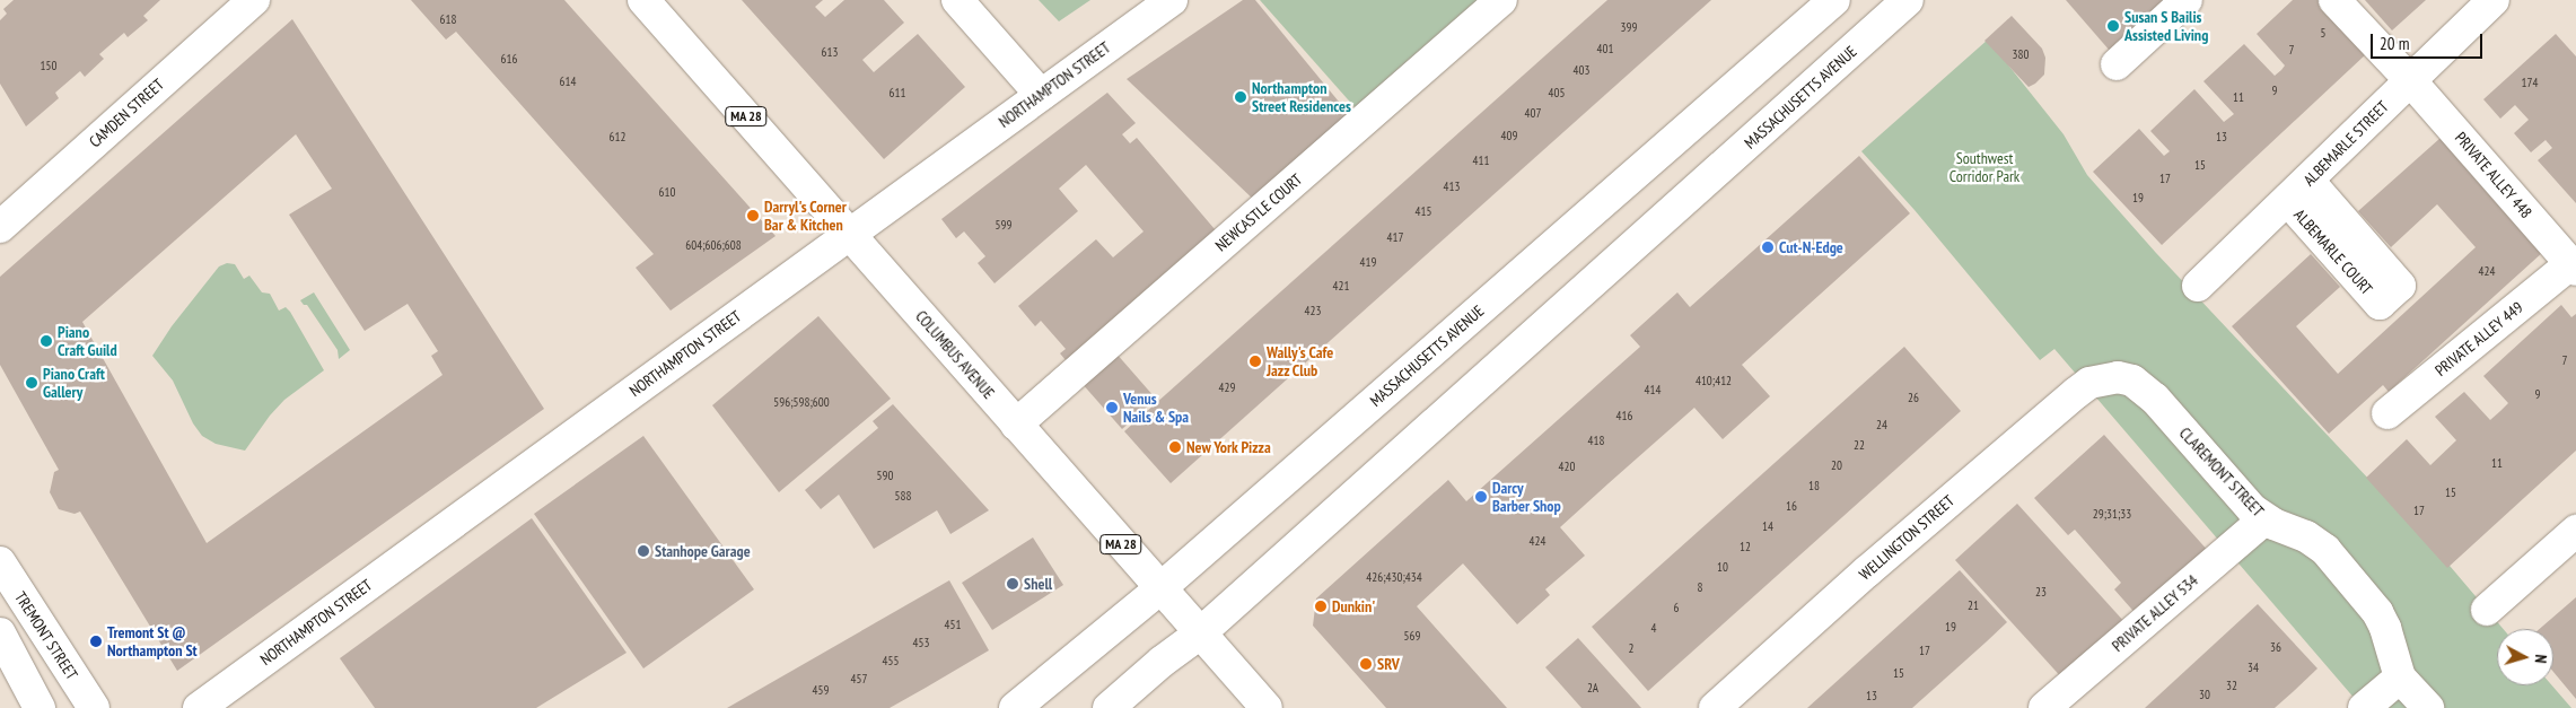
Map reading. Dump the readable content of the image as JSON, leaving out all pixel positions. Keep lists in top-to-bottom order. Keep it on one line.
{"streets":{"street":["NORTHAMPTON STREET","MASSACHUSETTS AVENUE","CAMDEN STREET","MA 28","ALBEMARLE STREET","PRIVATE ALLEY 448","NEWCASTLE COURT","PRIVATE ALLEY 449","COLUMBUS AVENUE","CLAREMONT STREET","WELLINGTON STREET","PRIVATE ALLEY 534","TREMONT STREET"]},"crossings":[["NORTHAMPTON STREET","COLUMBUS AVENUE"],["MASSACHUSETTS AVENUE","COLUMBUS AVENUE"],["ALBEMARLE STREET","PRIVATE ALLEY 448"],["PRIVATE ALLEY 448","PRIVATE ALLEY 449"],["NEWCASTLE COURT","COLUMBUS AVENUE"],["CLAREMONT STREET","WELLINGTON STREET"],["CLAREMONT STREET","PRIVATE ALLEY 534"]],"parks":["Southwest Corridor Park"],"places":["Susan S Bailis Assisted Living","Northampton Street Residences","Darryl's Corner Bar & Kitchen","Cut-N-Edge","Piano Craft Guild","Wally's Cafe Jazz Club","Piano Craft Gallery","Venus Nails & Spa","New York Pizza","Darcy Barber Shop","Stanhope Garage","Shell","Dunkin'","Tremont St @ Northampton St","SRV"],"house_numbers":["618","399","5","401","7","613","380","616","150","403","614","174","9","611","405","11","407","409","612","13","411","15","17","413","610","19","415","599","417","604;606;608","419","424","421","423","7","410;412","429","414","9","26","596;598;600","416","24","418","22","11","20","420","590","18","15","588","16","17","29;31;33","14","424","12","10","426;430;434","8","23","21","6","451","19","4","569","453","36","2","17","455","34","15","457","32","2A","459","30","13"],"scale_bar":"20 m","north":"right"}
